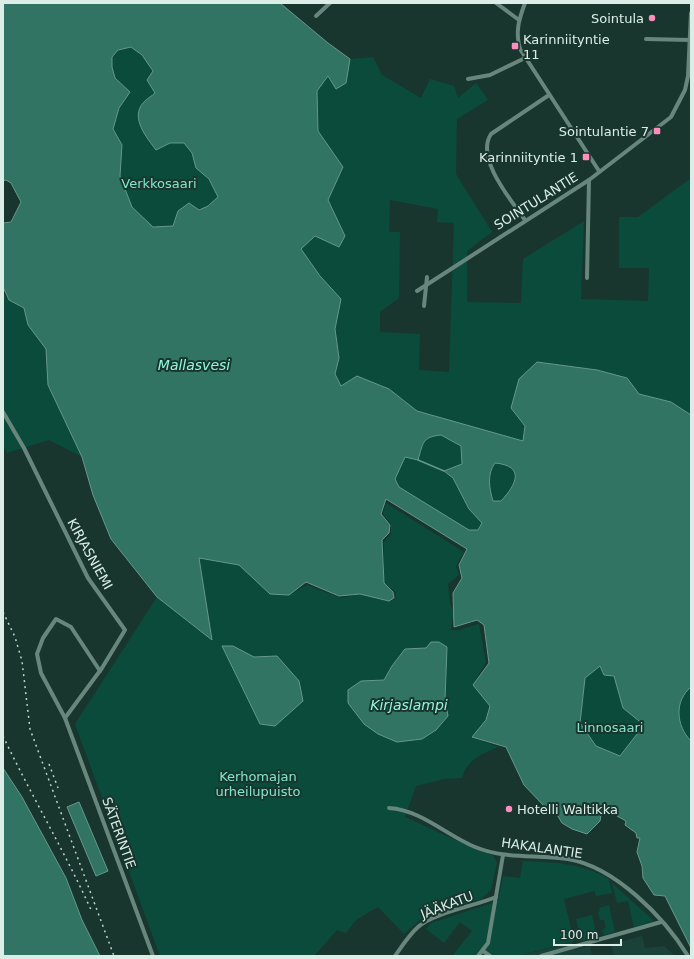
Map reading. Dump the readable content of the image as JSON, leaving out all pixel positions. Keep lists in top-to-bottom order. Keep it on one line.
{"streets":{"street":["SOINTULANTIE","KIRJASNIEMI","SÄTERINTIE","HAKALANTIE","JÄÄKATU"]},"crossings":[["KIRJASNIEMI","SÄTERINTIE"]],"water":["Mallasvesi","Kirjaslampi"],"parks":["Verkkosaari","Linnosaari","Kerhomajan urheilupuisto"],"places":{"other":["Sointula","Hotelli Waltikka"],"transit":["Karinniityntie 11","Sointulantie 7","Karinniityntie 1"]},"scale_bar":"100 m"}
